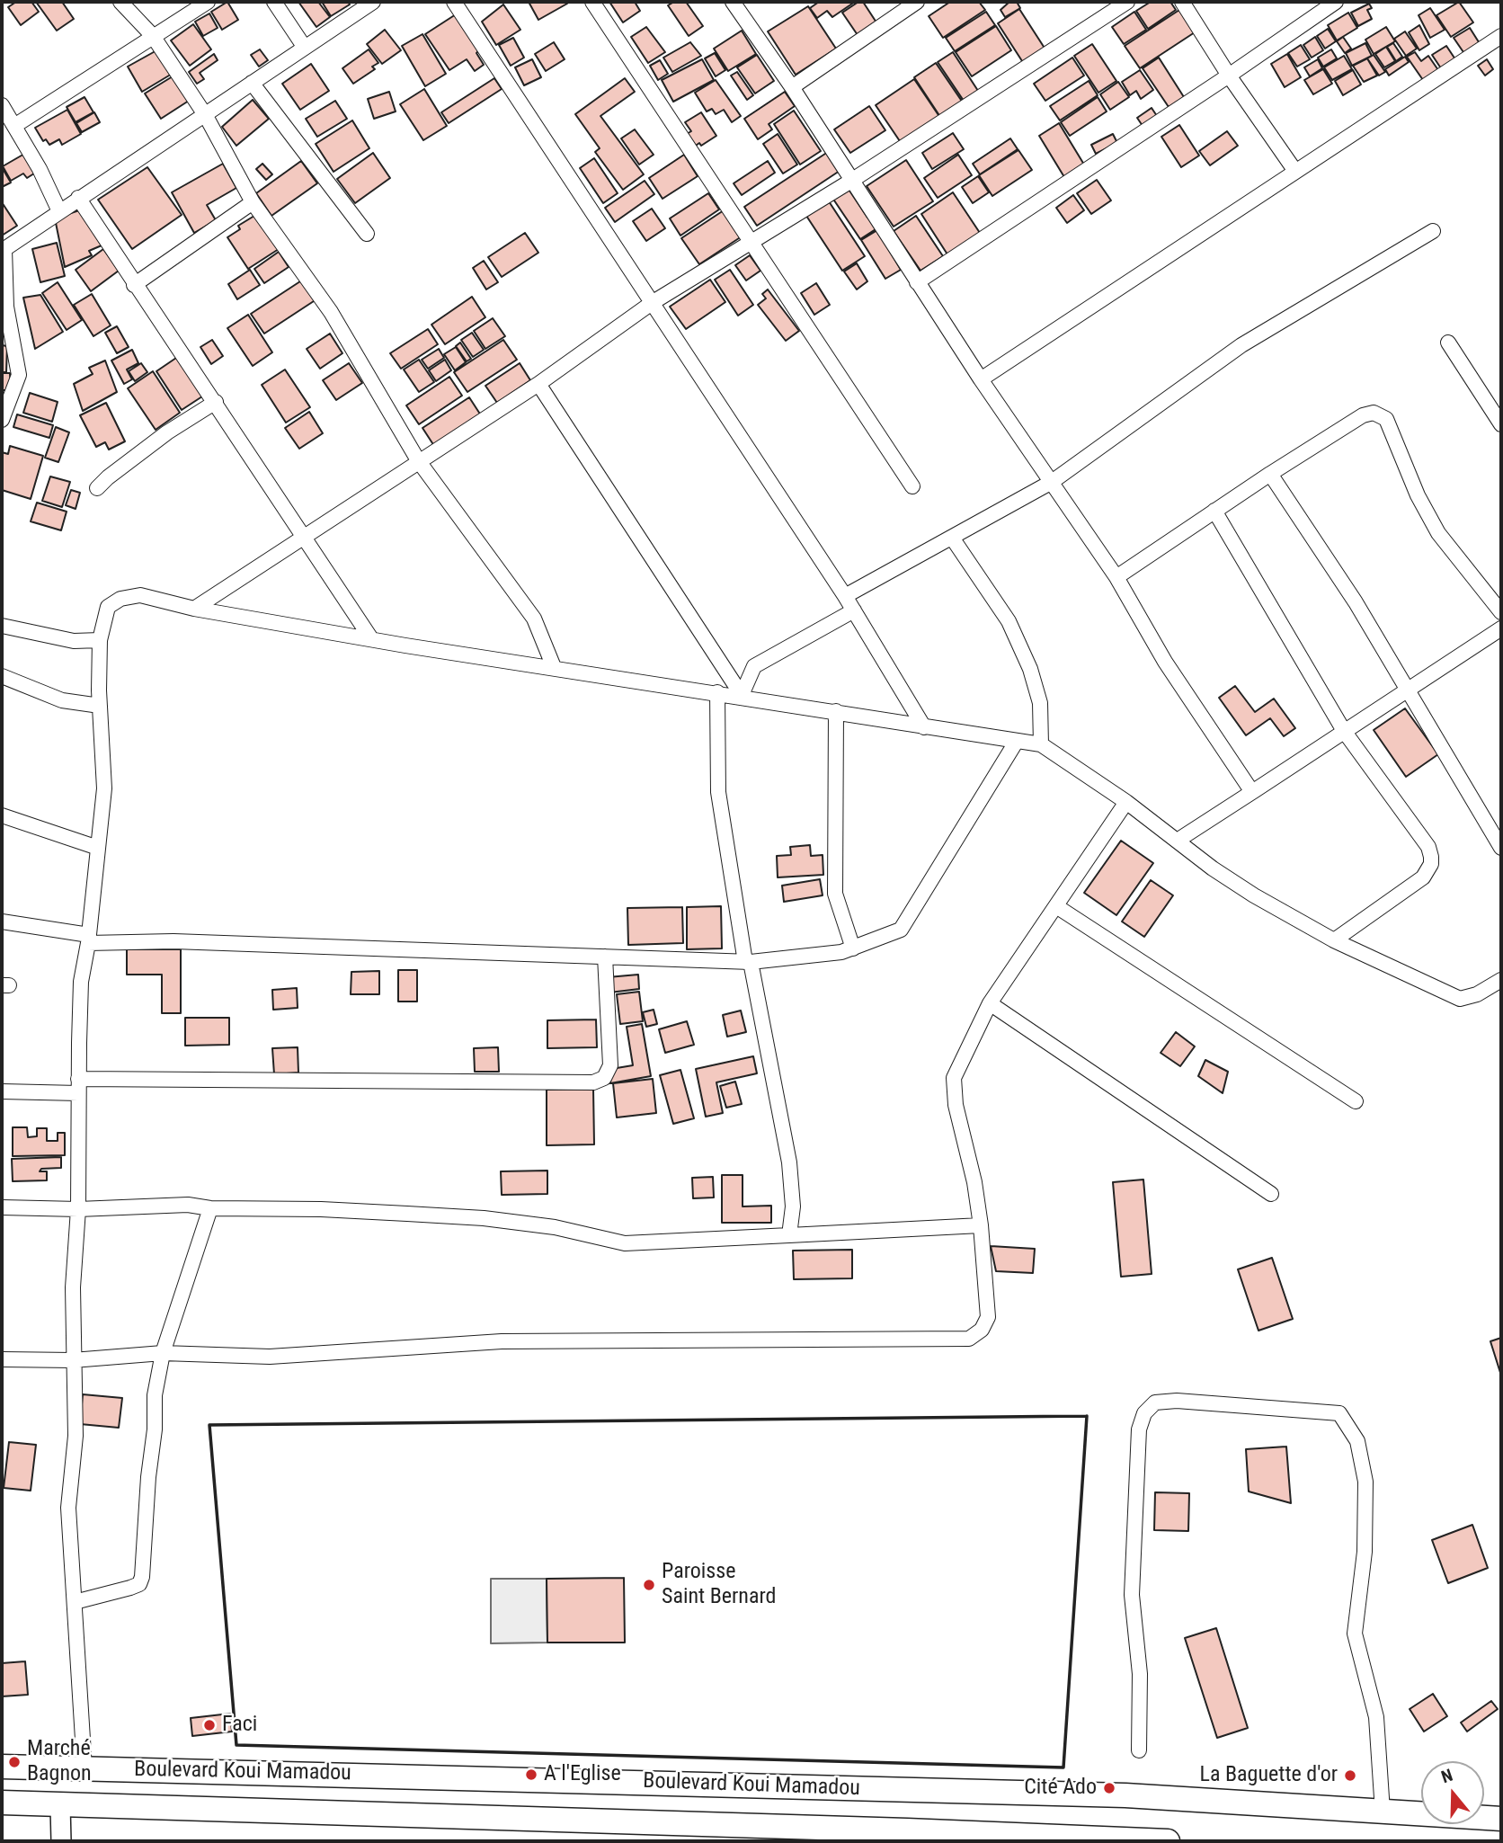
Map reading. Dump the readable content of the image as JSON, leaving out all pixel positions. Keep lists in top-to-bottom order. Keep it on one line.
{"streets":{"main road":["Boulevard Koui Mamadou"]},"places":["Paroisse Saint Bernard","Faci","Marché Bagnon","A l'Eglise","La Baguette d'or","Cité Ado"],"north":"top"}
